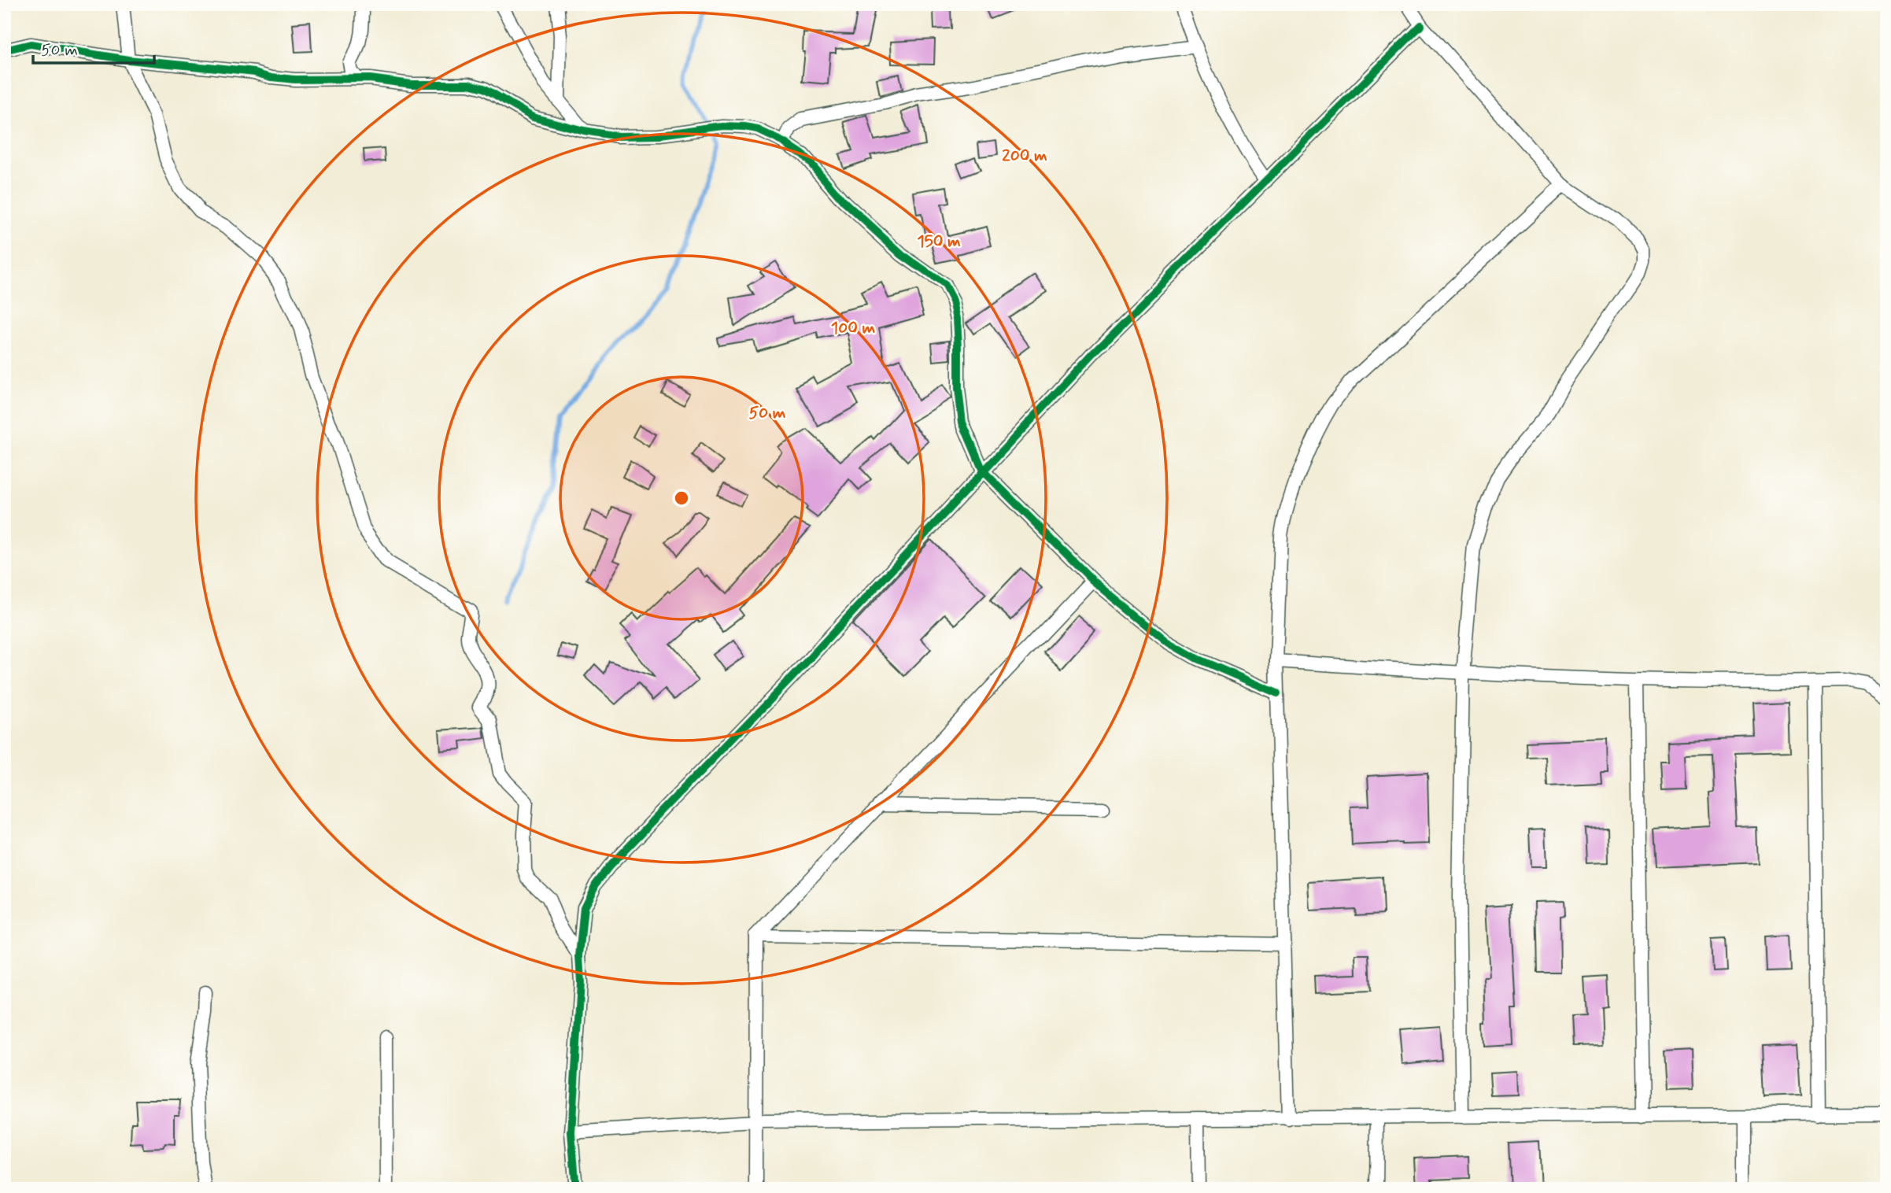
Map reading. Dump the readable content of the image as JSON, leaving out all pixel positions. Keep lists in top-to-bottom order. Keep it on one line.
{"scale_bar":"50 m","rings":["200 m","150 m","100 m","50 m"]}
